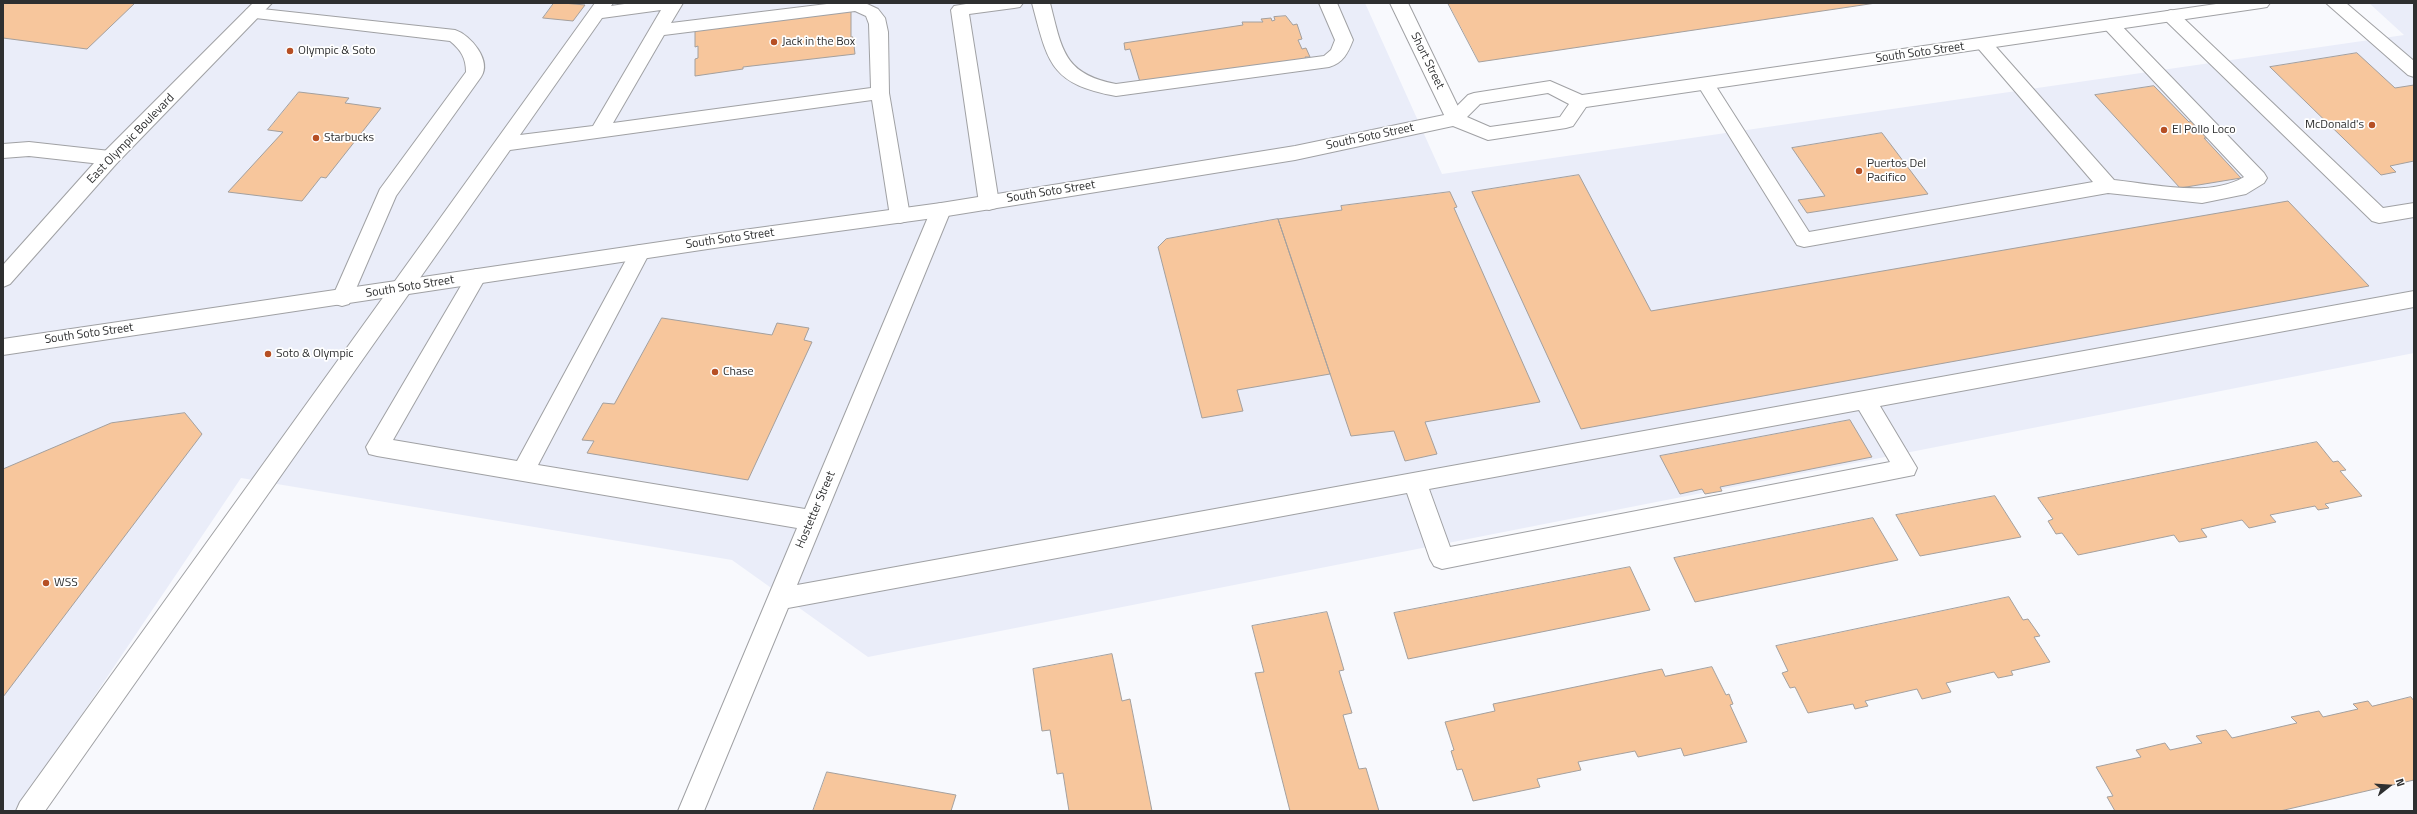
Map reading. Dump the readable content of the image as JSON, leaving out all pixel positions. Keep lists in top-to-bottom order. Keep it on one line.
{"streets":{"main road":["South Soto Street","Short Street","East Olympic Boulevard","Hostetter Street"]},"crossings":[["South Soto Street","Short Street"],["South Soto Street","Hostetter Street"]],"places":["Jack in the Box","Olympic & Soto","McDonald's","El Pollo Loco","Starbucks","Puertos Del Pacifico","Soto & Olympic","Chase","WSS"],"north":"right"}
